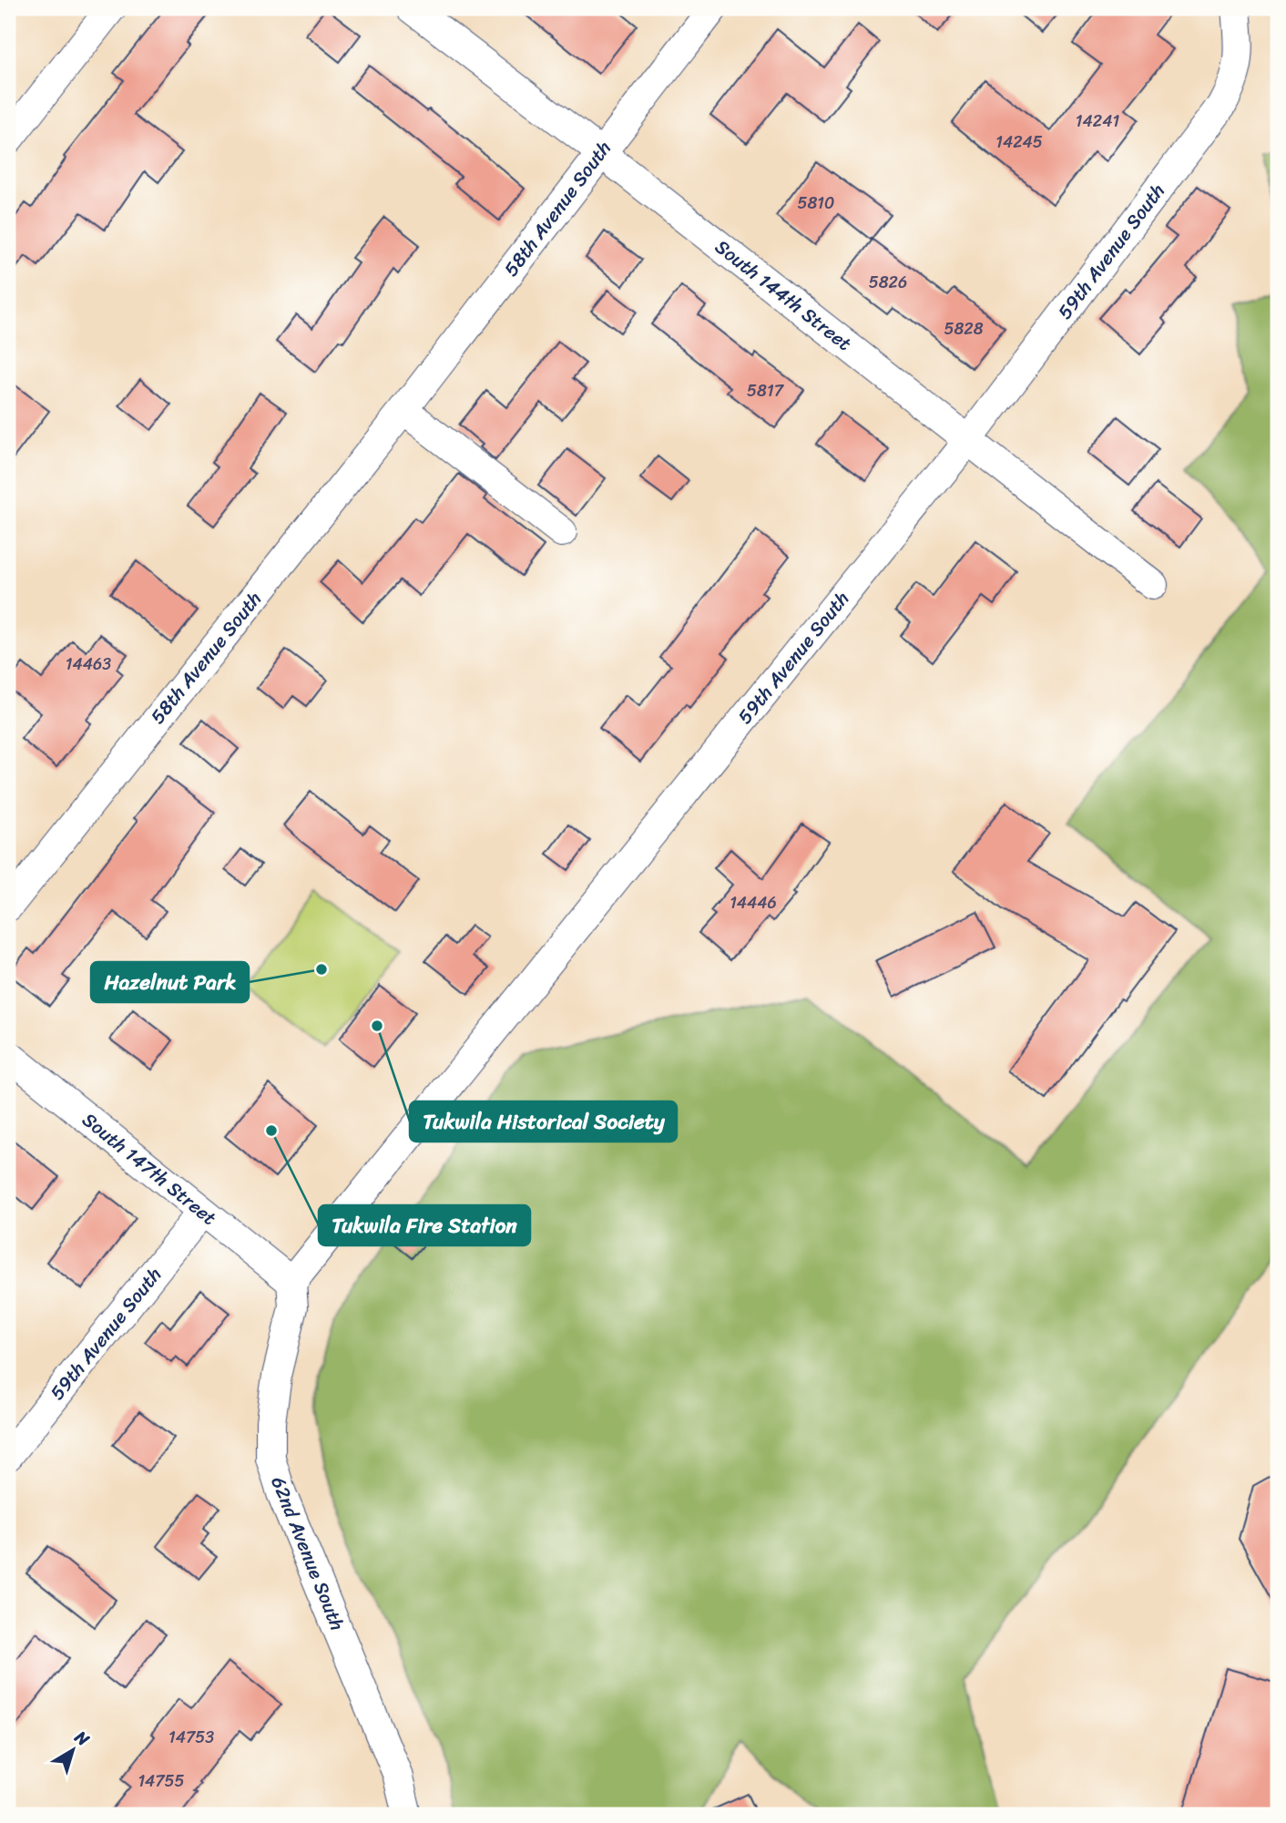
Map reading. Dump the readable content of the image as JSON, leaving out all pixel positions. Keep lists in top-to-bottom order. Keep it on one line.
{"streets":{"street":["58th Avenue South","59th Avenue South","South 144th Street","South 147th Street","62nd Avenue South"]},"crossings":[["58th Avenue South","South 144th Street"],["59th Avenue South","South 144th Street"],["59th Avenue South","South 147th Street"],["59th Avenue South","62nd Avenue South"],["South 147th Street","62nd Avenue South"]],"places":["Hazelnut Park","Tukwila Historical Society","Tukwila Fire Station"],"house_numbers":["14241","14245","5810","5826","5828","5817","14463","14446","14753","14755"],"north":"top right"}
